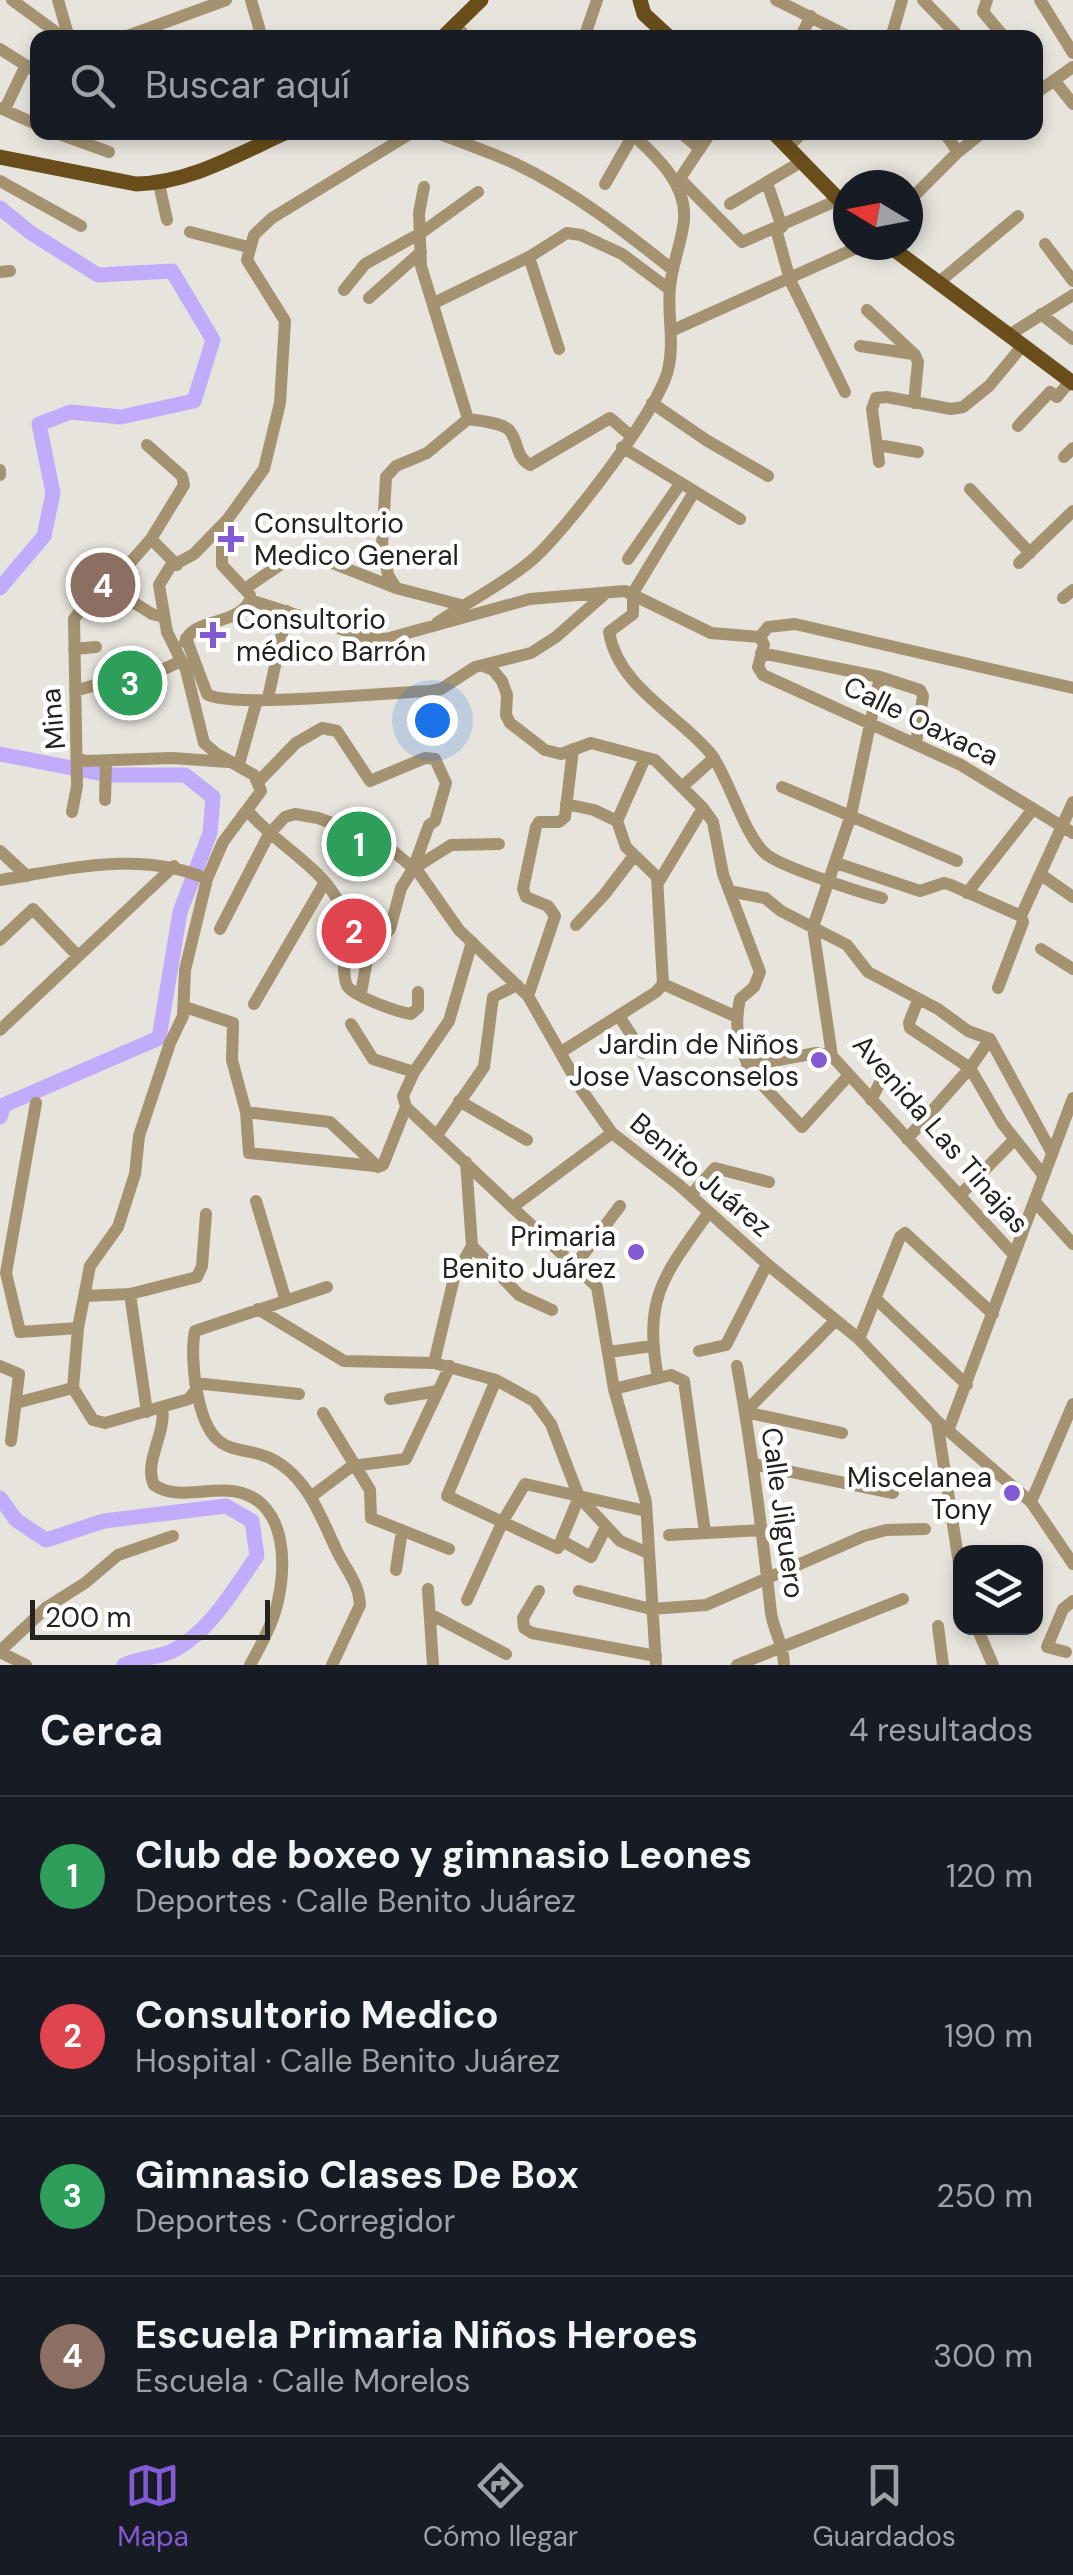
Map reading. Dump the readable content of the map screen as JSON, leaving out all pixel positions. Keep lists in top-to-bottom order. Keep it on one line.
{"streets":{"street":["Mina","Calle Oaxaca","Avenida Las Tinajas","Benito Juárez","Calle Jilguero"]},"places":{"health":["Consultorio Medico General","Consultorio médico Barrón"],"other":["Jardin de Niños Jose Vasconselos","Primaria Benito Juárez","Miscelanea Tony"]},"scale_bar":"200 m","north":"left","page":{"search":"Buscar aquí","pins":["4","3","1","2"],"scale":"200 m","heading":["Cerca","4 resultados"],"list":[{"mark":"1","name":"Club de boxeo y gimnasio Leones","note":"Deportes · Calle Benito Juárez","value":"120 m"},{"mark":"2","name":"Consultorio Medico","note":"Hospital · Calle Benito Juárez","value":"190 m"},{"mark":"3","name":"Gimnasio Clases De Box","note":"Deportes · Corregidor","value":"250 m"},{"mark":"4","name":"Escuela Primaria Niños Heroes","note":"Escuela · Calle Morelos","value":"300 m"}],"nav":["Mapa","Cómo llegar","Guardados"]}}
